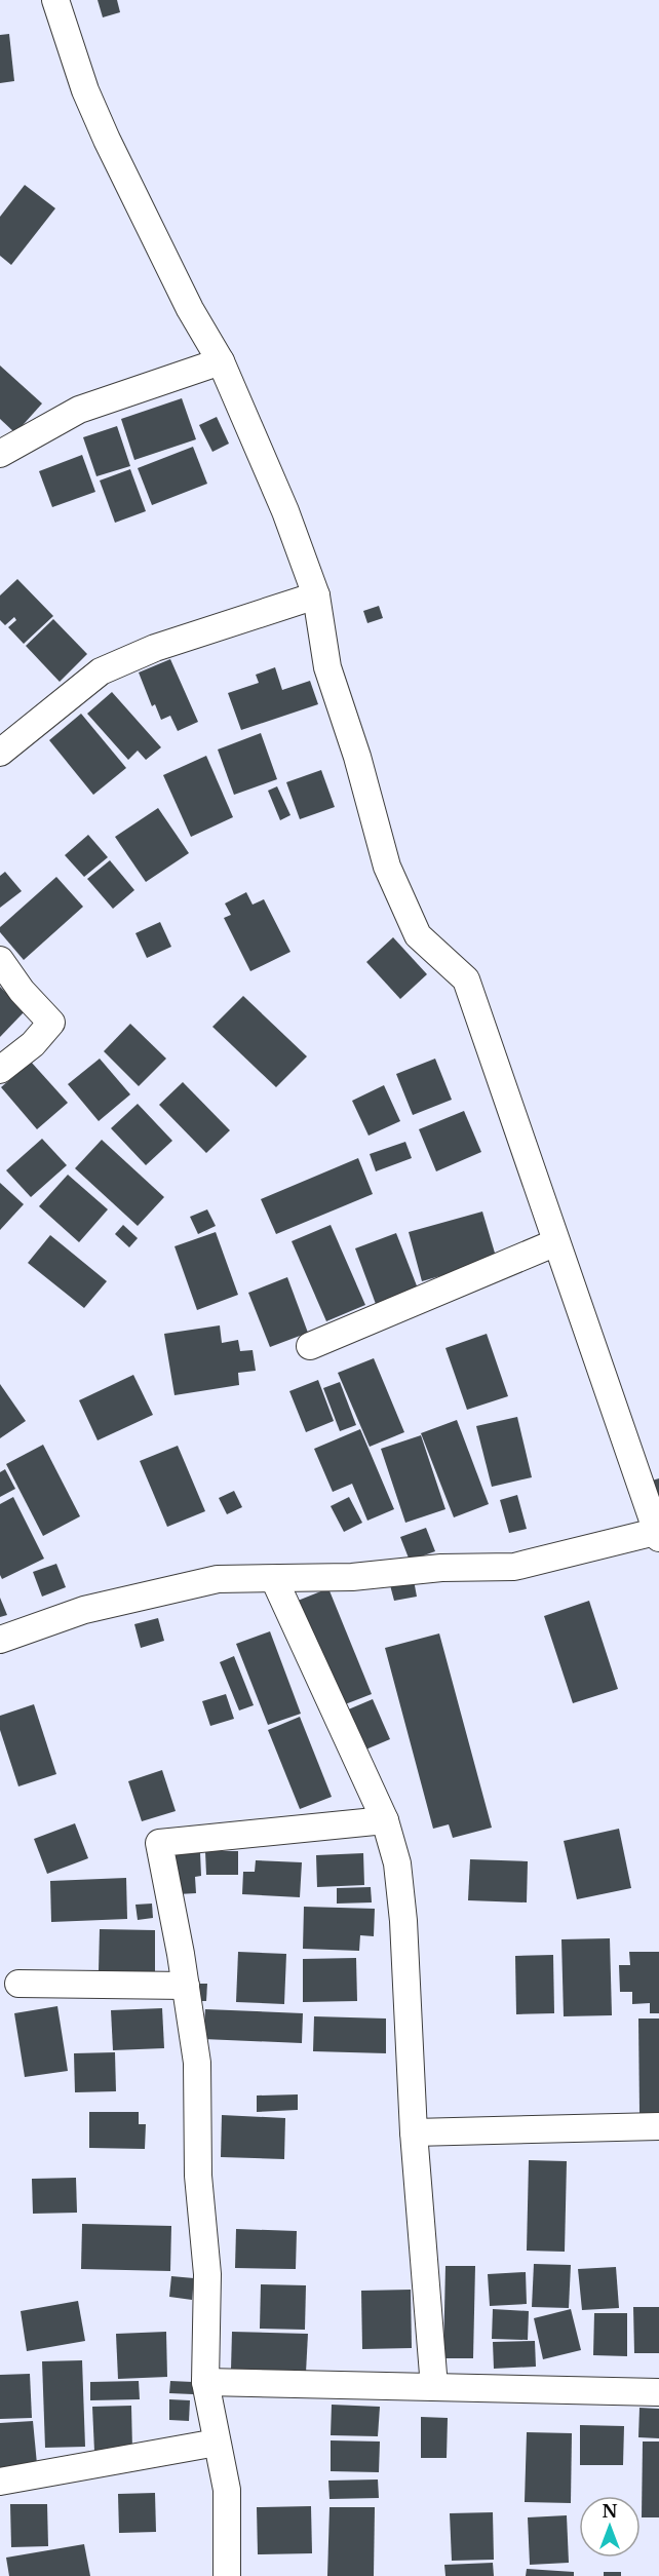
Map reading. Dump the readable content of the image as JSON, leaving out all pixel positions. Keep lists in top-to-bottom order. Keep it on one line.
{"north":"top"}
